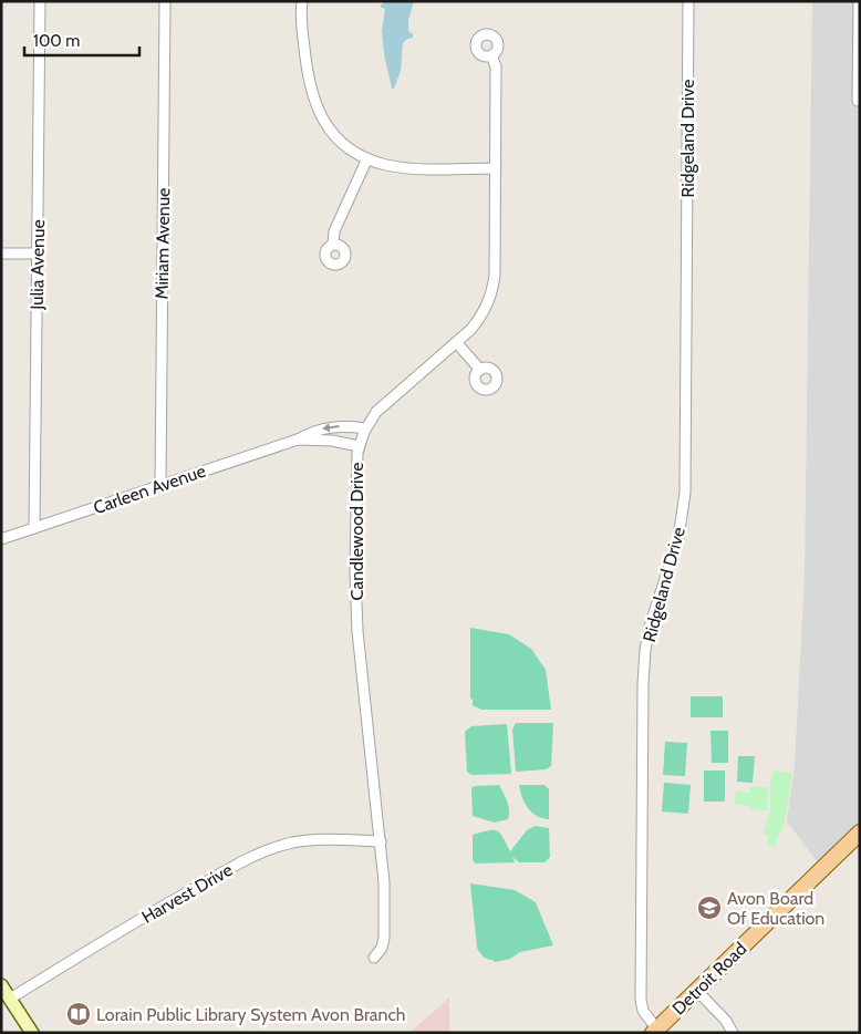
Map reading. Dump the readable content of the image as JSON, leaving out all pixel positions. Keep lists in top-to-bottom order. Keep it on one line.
{"streets":{"main road":["Detroit Road"],"street":["Ridgeland Drive","Miriam Avenue","Julia Avenue","Carleen Avenue","Candlewood Drive","Harvest Drive"]},"crossings":[["Ridgeland Drive","Detroit Road"],["Miriam Avenue","Carleen Avenue"],["Julia Avenue","Carleen Avenue"],["Carleen Avenue","Candlewood Drive"],["Candlewood Drive","Harvest Drive"]],"places":{"school or university":["Avon Board Of Education"],"library":["Lorain Public Library System Avon Branch"]},"scale_bar":"100 m"}
